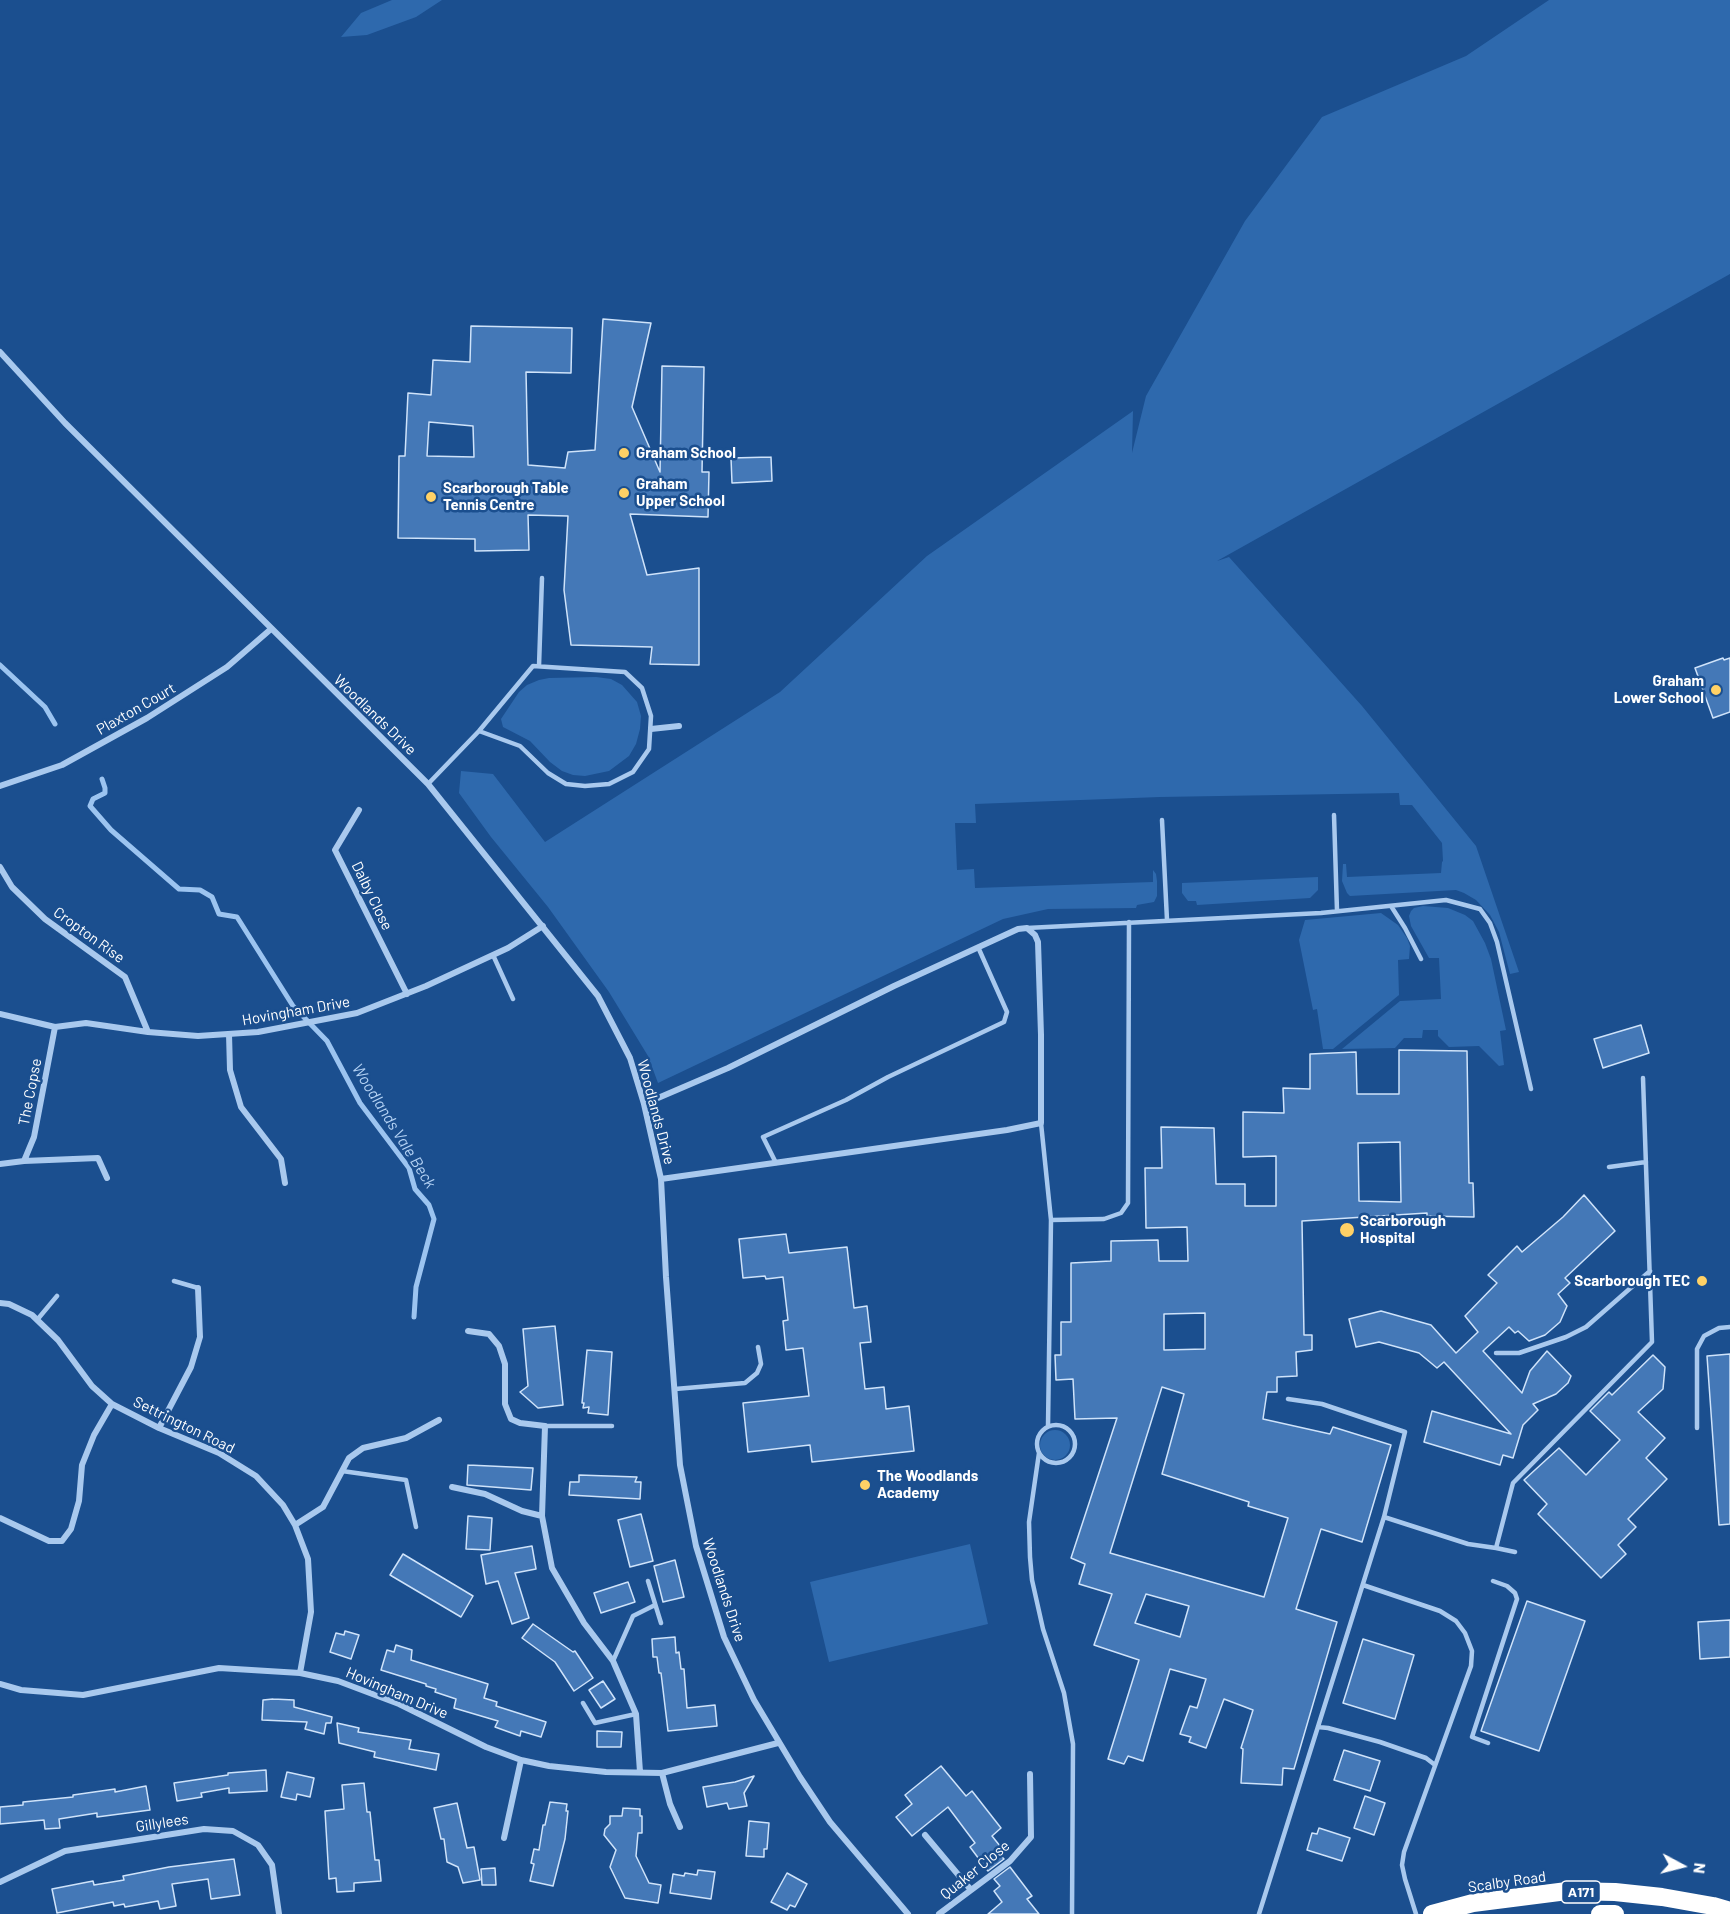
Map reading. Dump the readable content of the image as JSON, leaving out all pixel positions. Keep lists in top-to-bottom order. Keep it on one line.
{"streets":{"highway":["Scalby Road","A171"],"street":["Plaxton Court","Woodlands Drive","Dalby Close","Cropton Rise","Hovingham Drive","The Copse","Settrington Road","Gillylees","Quaker Close"]},"crossings":[["Plaxton Court","Woodlands Drive"],["Woodlands Drive","Hovingham Drive"],["Dalby Close","Hovingham Drive"],["Cropton Rise","Hovingham Drive"],["Hovingham Drive","The Copse"],["Hovingham Drive","Settrington Road"]],"water":["Woodlands Vale Beck"],"places":["Graham School","Graham Upper School","Scarborough Table Tennis Centre","Graham Lower School","Scarborough Hospital","Scarborough TEC","The Woodlands Academy"],"north":"right"}
